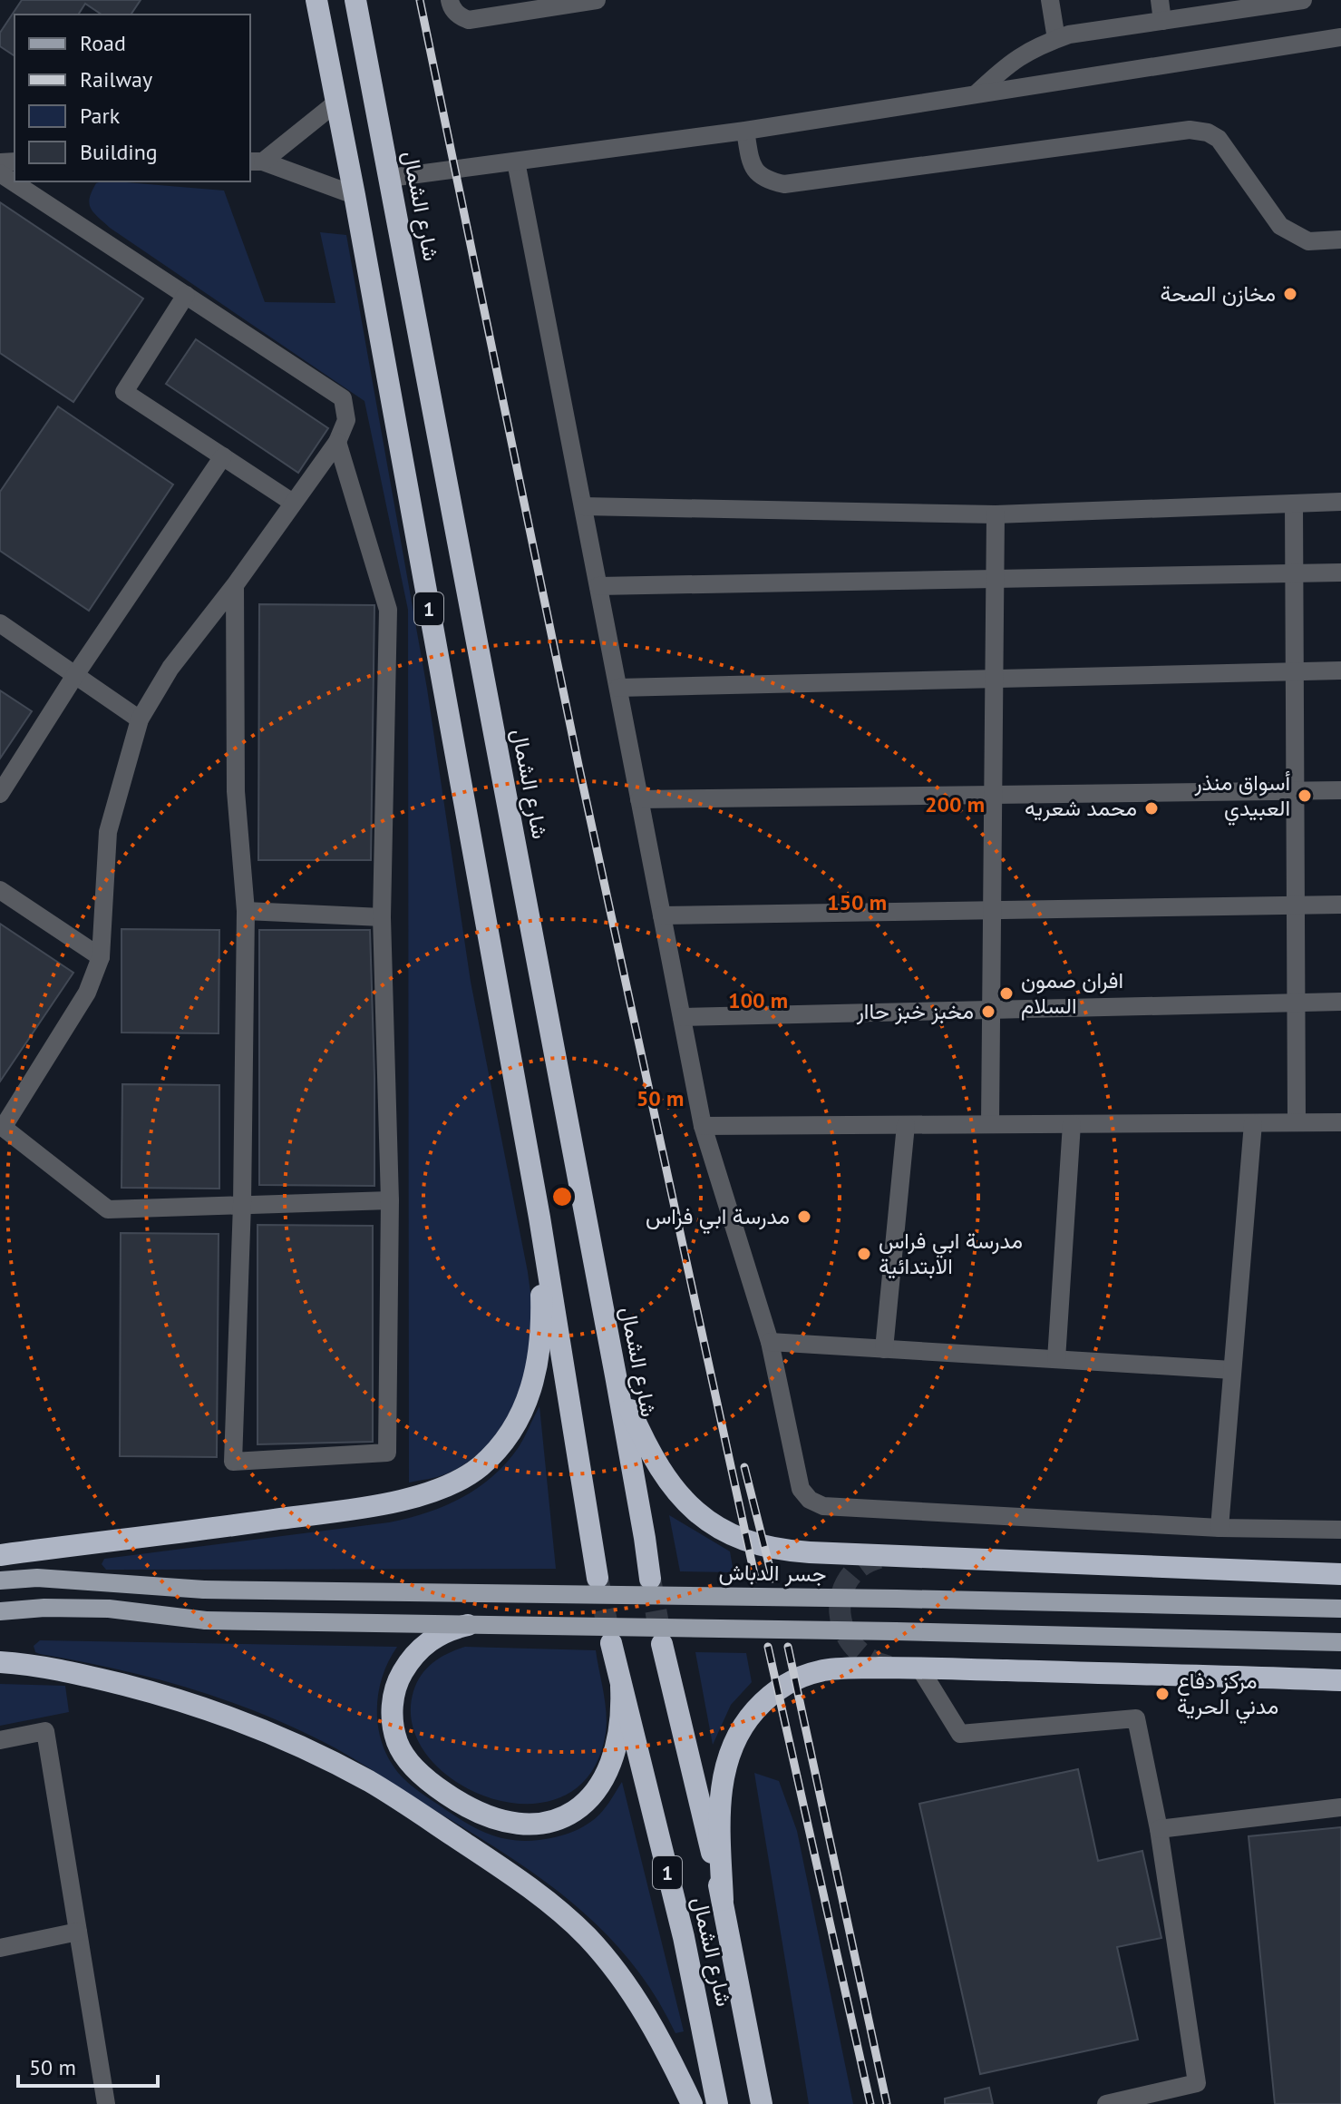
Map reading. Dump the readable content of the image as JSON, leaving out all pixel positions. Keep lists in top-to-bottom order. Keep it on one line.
{"streets":{"highway":["شارع الشمال","1"],"main road":["جسر الدباش"]},"places":["مخازن الصحة","أسواق منذر العبيدي","محمد شعريه","افران صمون السلام","مخبز خبز حاار","مدرسة ابي فراس","مدرسة ابي فراس الابتدائية","مركز دفاع مدني الحرية"],"legend":["Road","Railway","Park","Building"],"scale_bar":"50 m","rings":["200 m","150 m","100 m","50 m"]}
